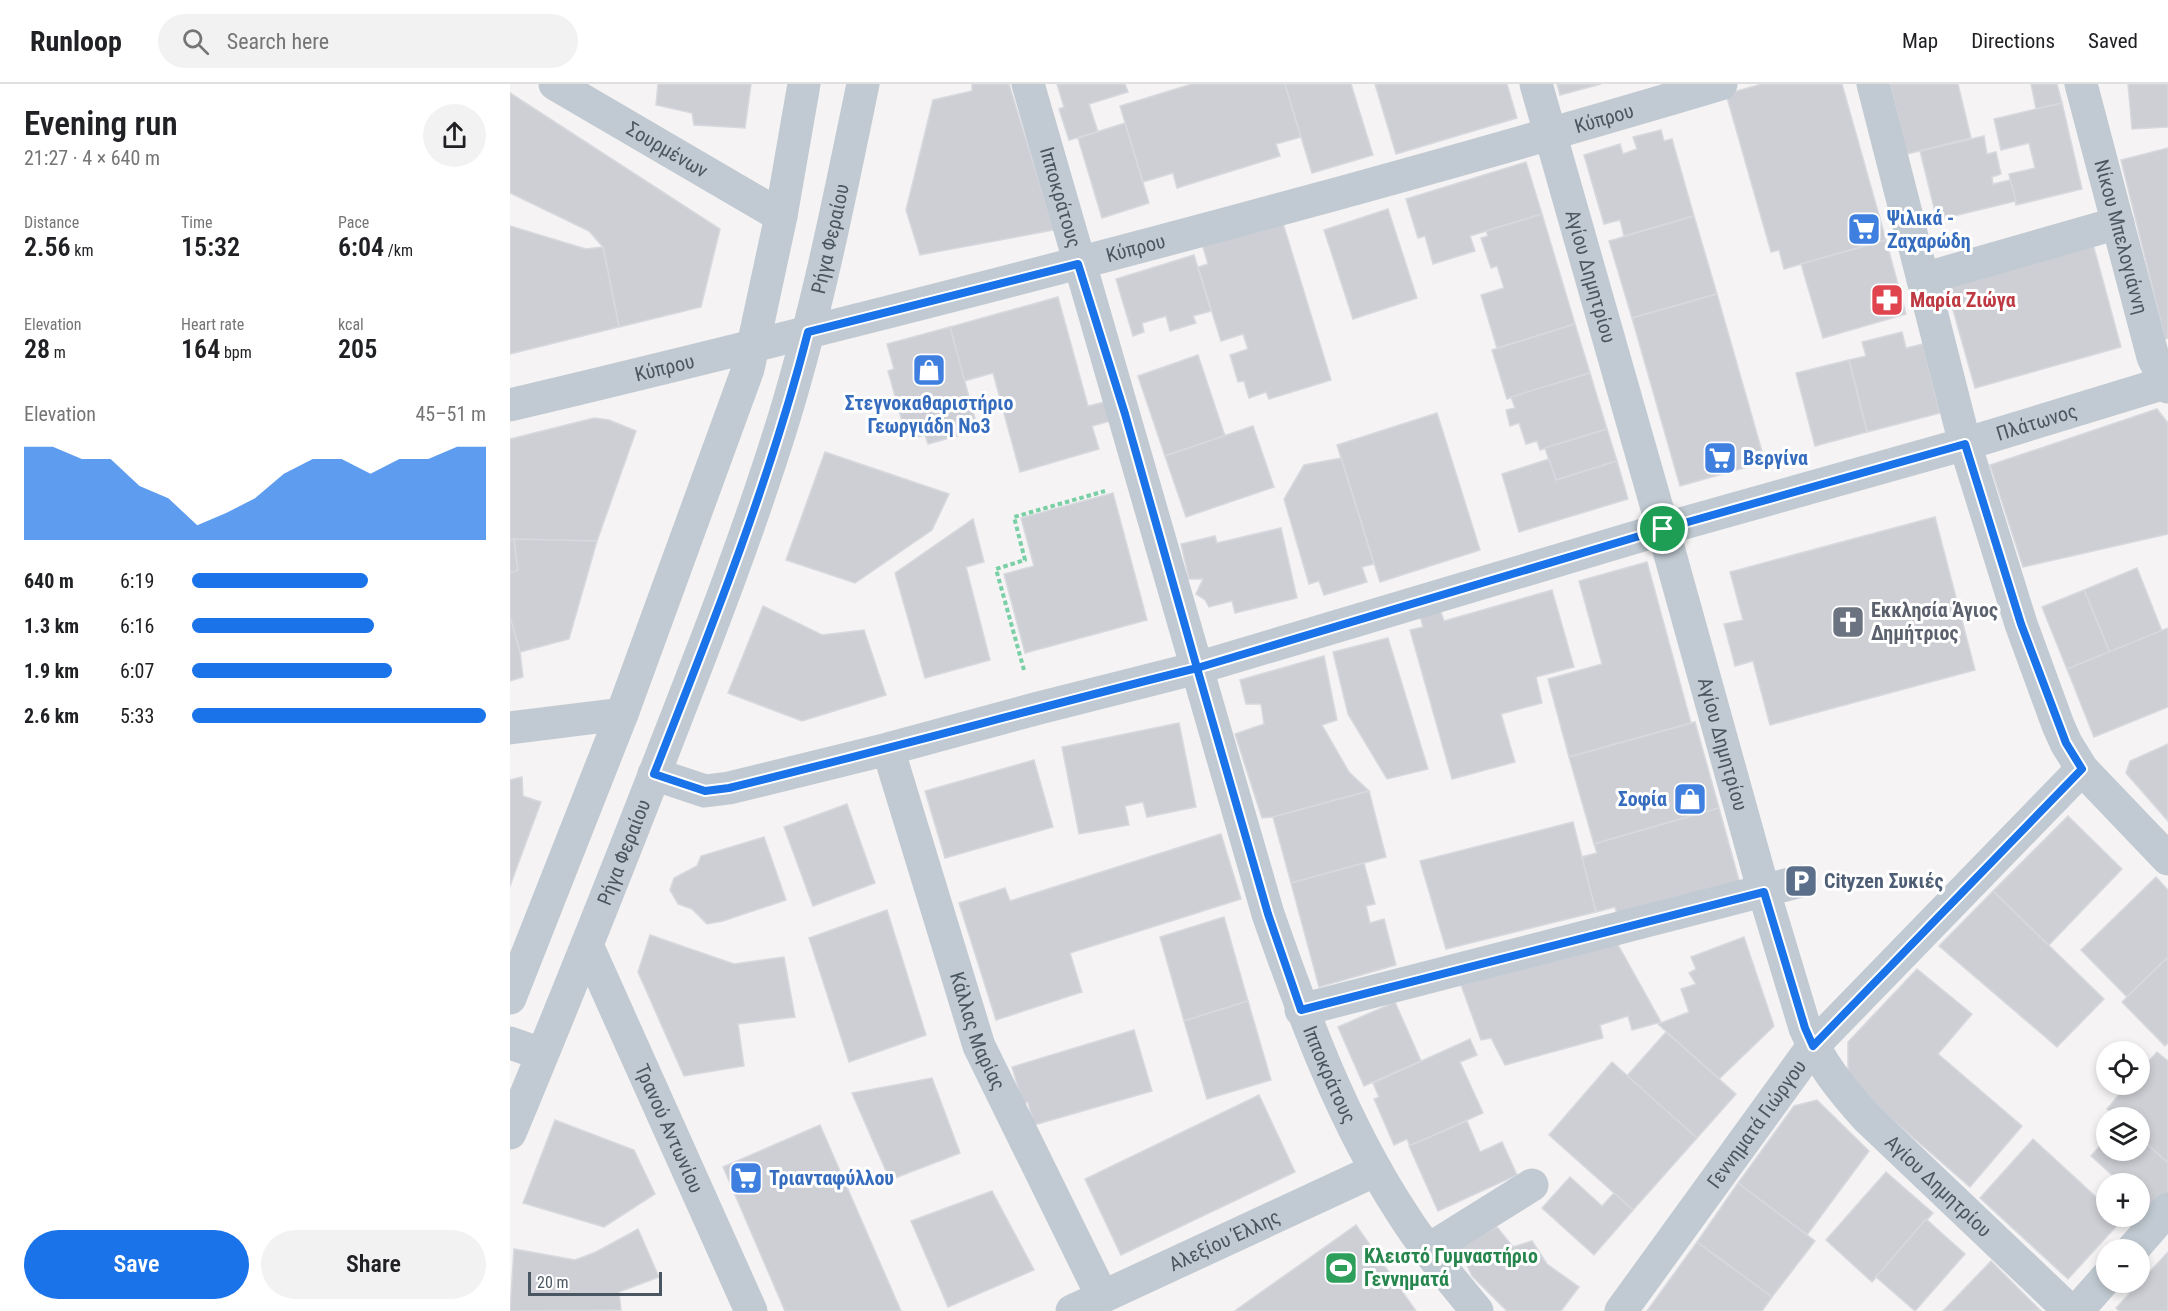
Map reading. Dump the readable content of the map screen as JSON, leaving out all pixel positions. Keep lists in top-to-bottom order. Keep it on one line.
{"streets":{"street":["Κύπρου","Σουρμένων","Ιπποκράτους","Νίκου Μπελογιάννη","Ρήγα Φεραίου","Αγίου Δημητρίου","Πλάτωνος","Κάλλας Μαρίας","Γεννηματά Γιώργου","Τρανού Αντωνίου","Αλεξίου Έλλης"]},"crossings":[["Κύπρου","Ιπποκράτους"],["Κύπρου","Ρήγα Φεραίου"],["Κύπρου","Αγίου Δημητρίου"],["Ιπποκράτους","Πλάτωνος"],["Ιπποκράτους","Αλεξίου Έλλης"],["Νίκου Μπελογιάννη","Πλάτωνος"],["Ρήγα Φεραίου","Πλάτωνος"],["Ρήγα Φεραίου","Τρανού Αντωνίου"],["Αγίου Δημητρίου","Πλάτωνος"],["Αγίου Δημητρίου","Γεννηματά Γιώργου"],["Πλάτωνος","Κάλλας Μαρίας"],["Κάλλας Μαρίας","Αλεξίου Έλλης"]],"places":{"supermarket":["Ψιλικά - Ζαχαρώδη","Βεργίνα","Τριανταφύλλου"],"pharmacy":["Μαρία Ζιώγα"],"shop":["Στεγνοκαθαριστήριο Γεωργιάδη Νο3","Σοφία"],"church":["Εκκλησία Άγιος Δημήτριος"],"parking":["Cityzen Συκιές"],"sports":["Κλειστό Γυμναστήριο Γεννηματά"]},"scale_bar":"20 m","page":{"header":"Runloop","search":"Search here","nav":["Map","Directions","Saved"],"heading":["Evening run","21:27 · 4 × 640 m"],"stats":[["Distance","2.56 km"],["Time","15:32"],["Pace","6:04 /km"],["Elevation","28 m"],["Heart rate","164 bpm"],["kcal","205"]],"chart":["Elevation","45–51 m"],"list":[{"name":"640 m","note":"6:19"},{"name":"1.3 km","note":"6:16"},{"name":"1.9 km","note":"6:07"},{"name":"2.6 km","note":"5:33"}],"map_buttons":["+","−"],"buttons":["Save","Share"],"scale":"20 m"}}
